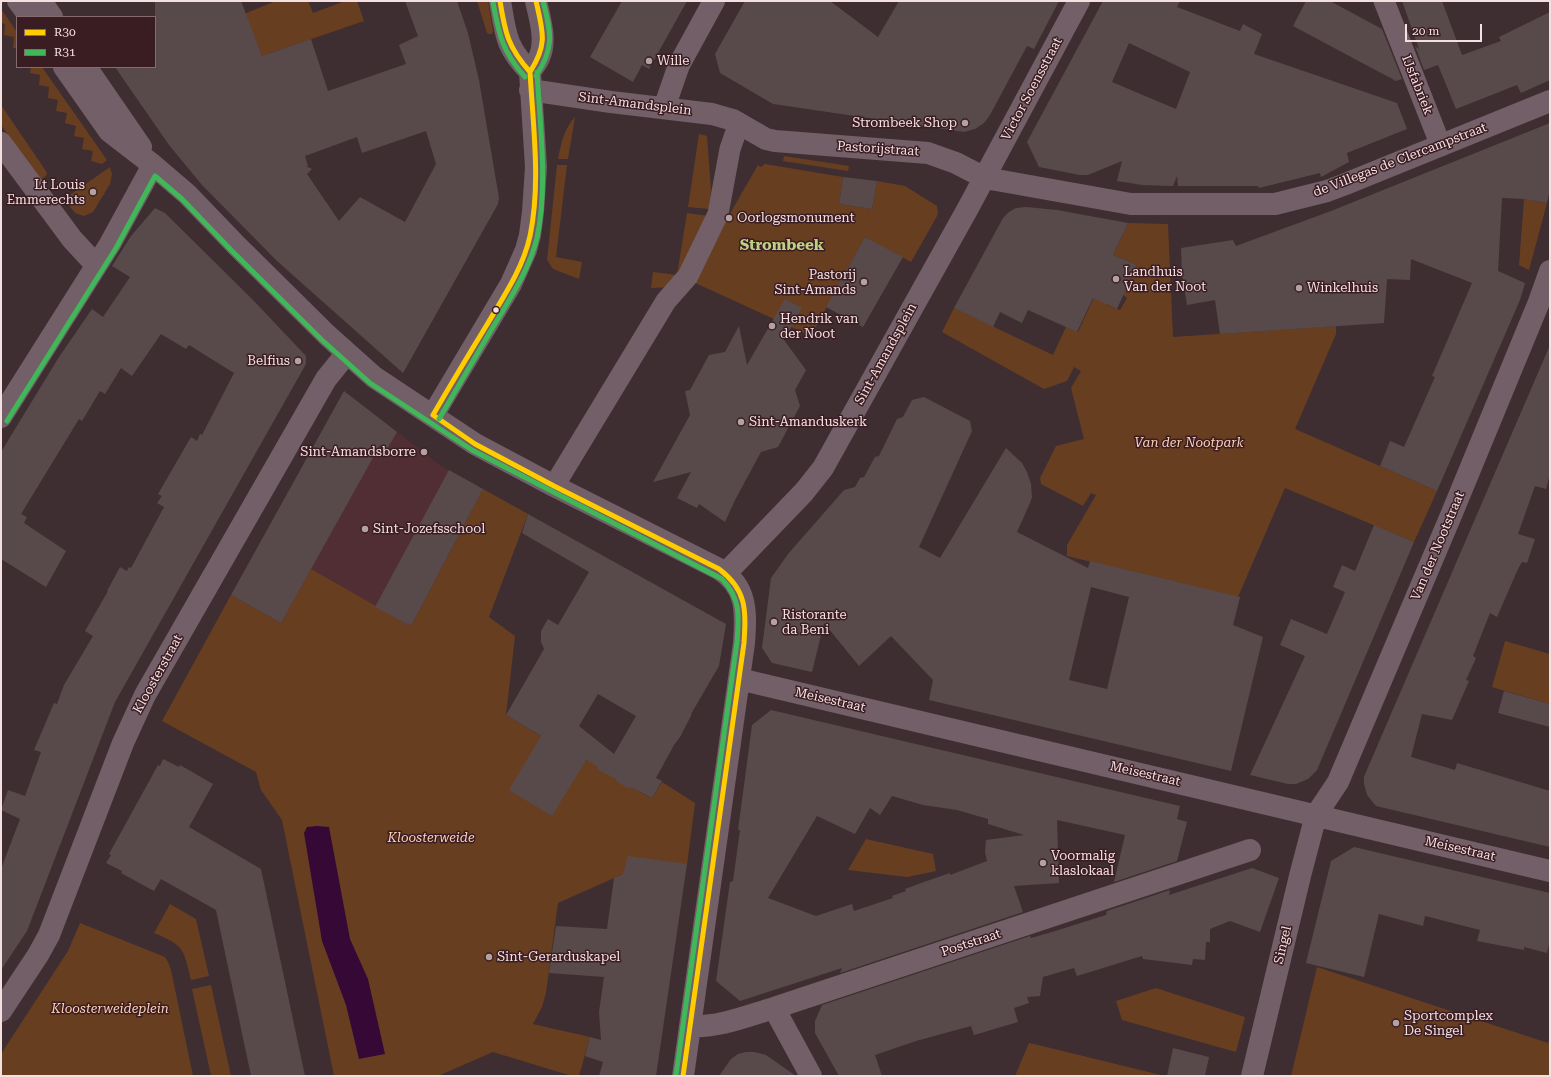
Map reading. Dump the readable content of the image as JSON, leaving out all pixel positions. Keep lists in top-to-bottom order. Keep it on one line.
{"streets":{"street":["IJsfabriek","Victor Soensstraat","Sint-Amandsplein","Pastorijstraat","de Villegas de Clercampstraat","Van der Nootstraat","Kloosterstraat","Meisestraat","Poststraat","Singel"]},"crossings":[["IJsfabriek","de Villegas de Clercampstraat"],["Victor Soensstraat","Sint-Amandsplein"],["Victor Soensstraat","Pastorijstraat"],["Victor Soensstraat","de Villegas de Clercampstraat"],["Sint-Amandsplein","Pastorijstraat"],["Sint-Amandsplein","de Villegas de Clercampstraat"],["Pastorijstraat","de Villegas de Clercampstraat"],["Van der Nootstraat","Meisestraat"],["Van der Nootstraat","Singel"],["Meisestraat","Singel"]],"districts":["Strombeek"],"parks":["Van der Nootpark","Kloosterweide","Kloosterweideplein"],"places":["Wille","Strombeek Shop","Lt Louis Emmerechts","Oorlogsmonument","Landhuis Van der Noot","Pastorij Sint-Amands","Winkelhuis","Hendrik van der Noot","Belfius","Sint-Amanduskerk","Sint-Amandsborre","Sint-Jozefsschool","Ristorante da Beni","Voormalig klaslokaal","Sint-Gerarduskapel","Sportcomplex De Singel"],"lines":["transit line R30","transit line R31"],"legend":["R30","R31"],"scale_bar":"20 m"}
